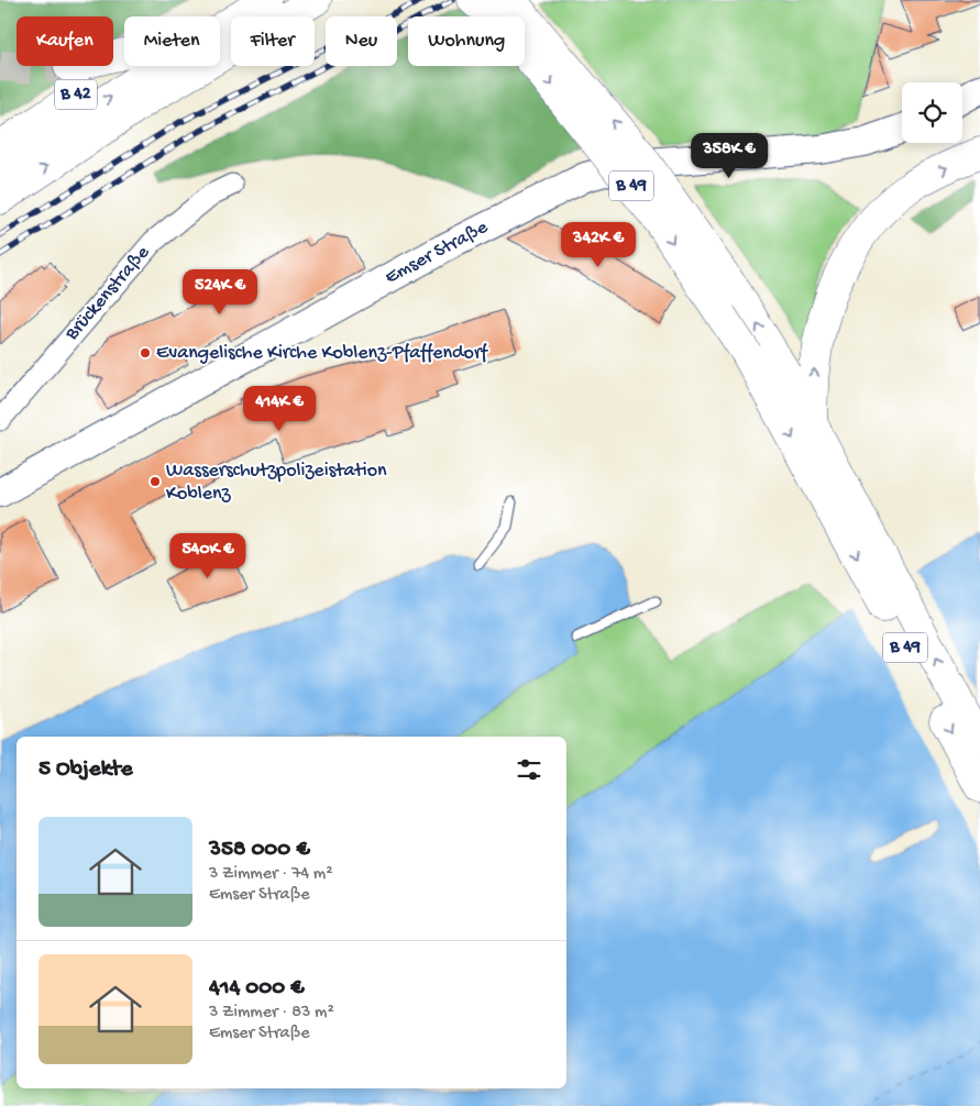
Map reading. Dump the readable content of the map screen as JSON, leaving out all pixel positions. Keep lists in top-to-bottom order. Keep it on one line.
{"streets":{"main road":["B 42","B 49"],"street":["Emser Straße","Brückenstraße"]},"places":["Evangelische Kirche Koblenz-Pfaffendorf","Wasserschutzpolizeistation Koblenz"],"page":{"chip":["Kaufen","Mieten","Filter","Neu","Wohnung"],"price":["358K €","342K €","524K €","414K €","540K €"],"heading":"5 Objekte","list":[{"name":"358 000 €","note":"3 Zimmer · 74 m² · Emser Straße"},{"name":"414 000 €","note":"3 Zimmer · 83 m² · Emser Straße"}]}}
